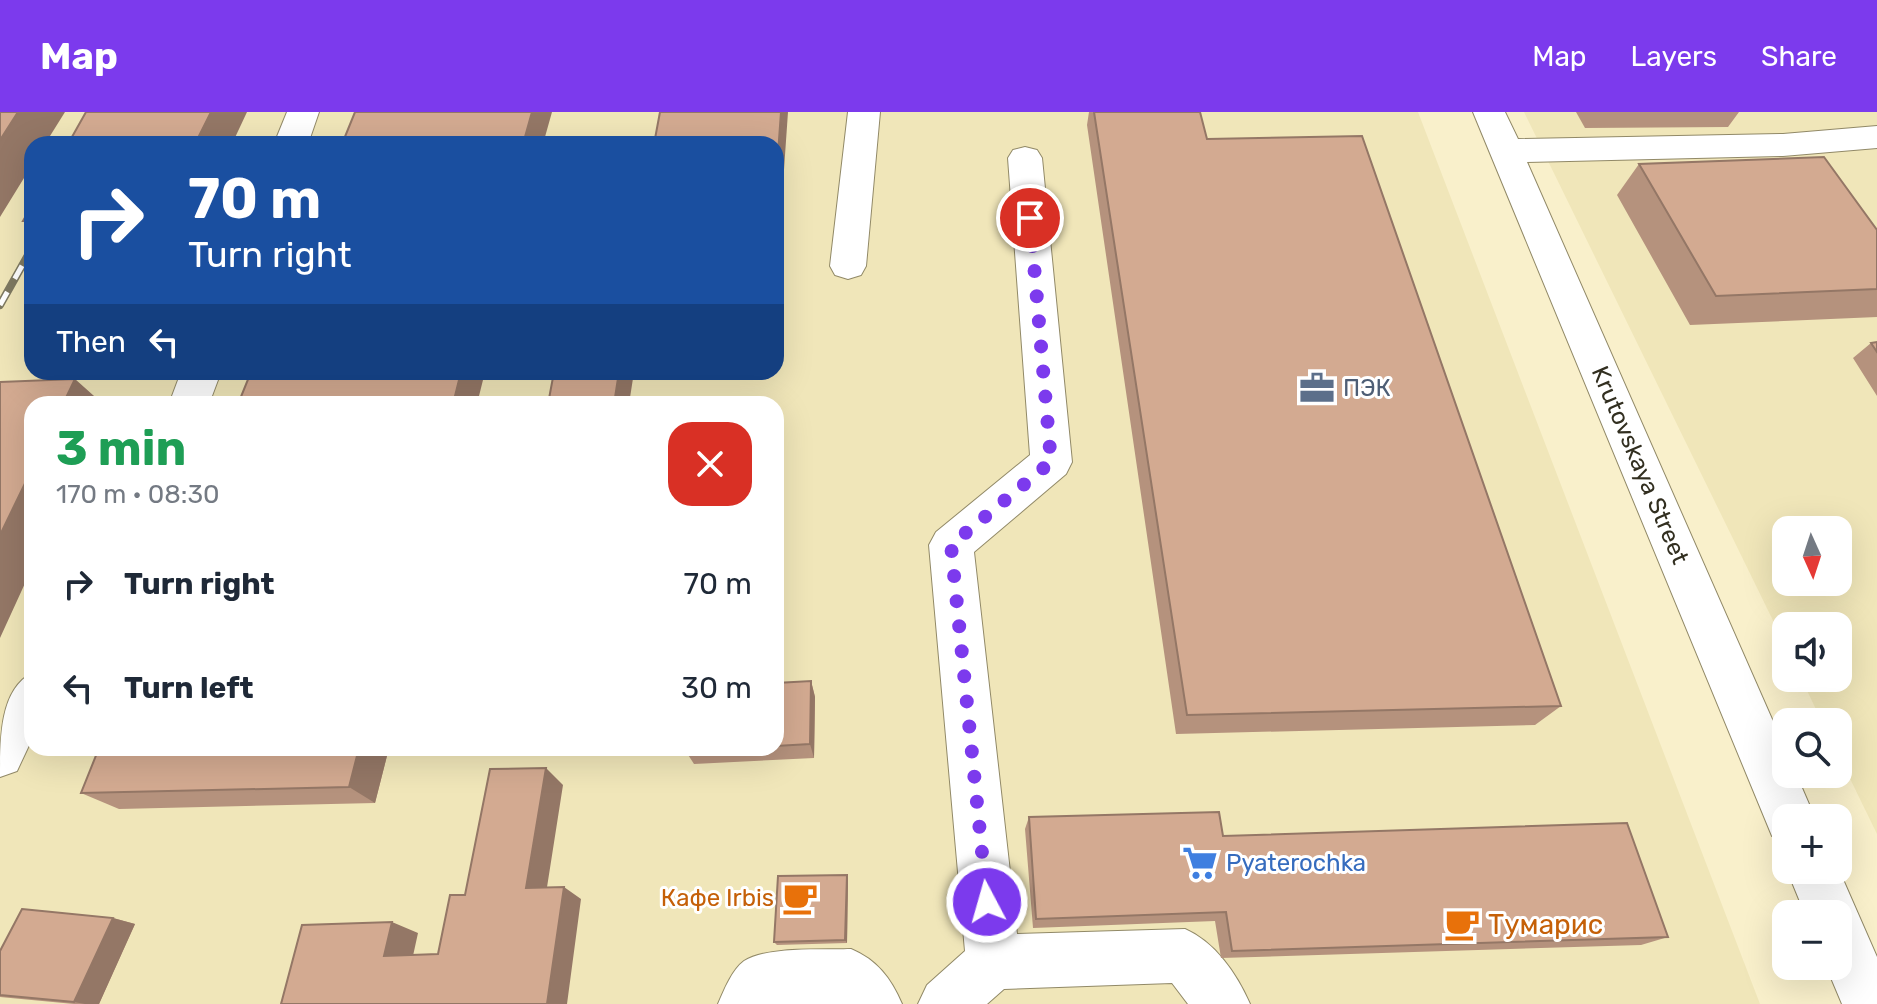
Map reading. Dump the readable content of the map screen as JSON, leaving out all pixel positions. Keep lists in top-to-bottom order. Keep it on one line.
{"streets":{"street":["Krutovskaya Street"]},"places":{"office":["ПЭК"],"supermarket":["Pyaterochka"],"cafe":["Кафе Irbis","Тумарис"]},"north":"bottom","page":{"header":"Map","nav":["Map","Layers","Share"],"turn":["70 m","Turn right"],"then":"Then","heading":["3 min","170 m · 08:30"],"map_buttons":["+","−"],"list":[{"name":"Turn right","value":"70 m"},{"name":"Turn left","value":"30 m"}]}}
